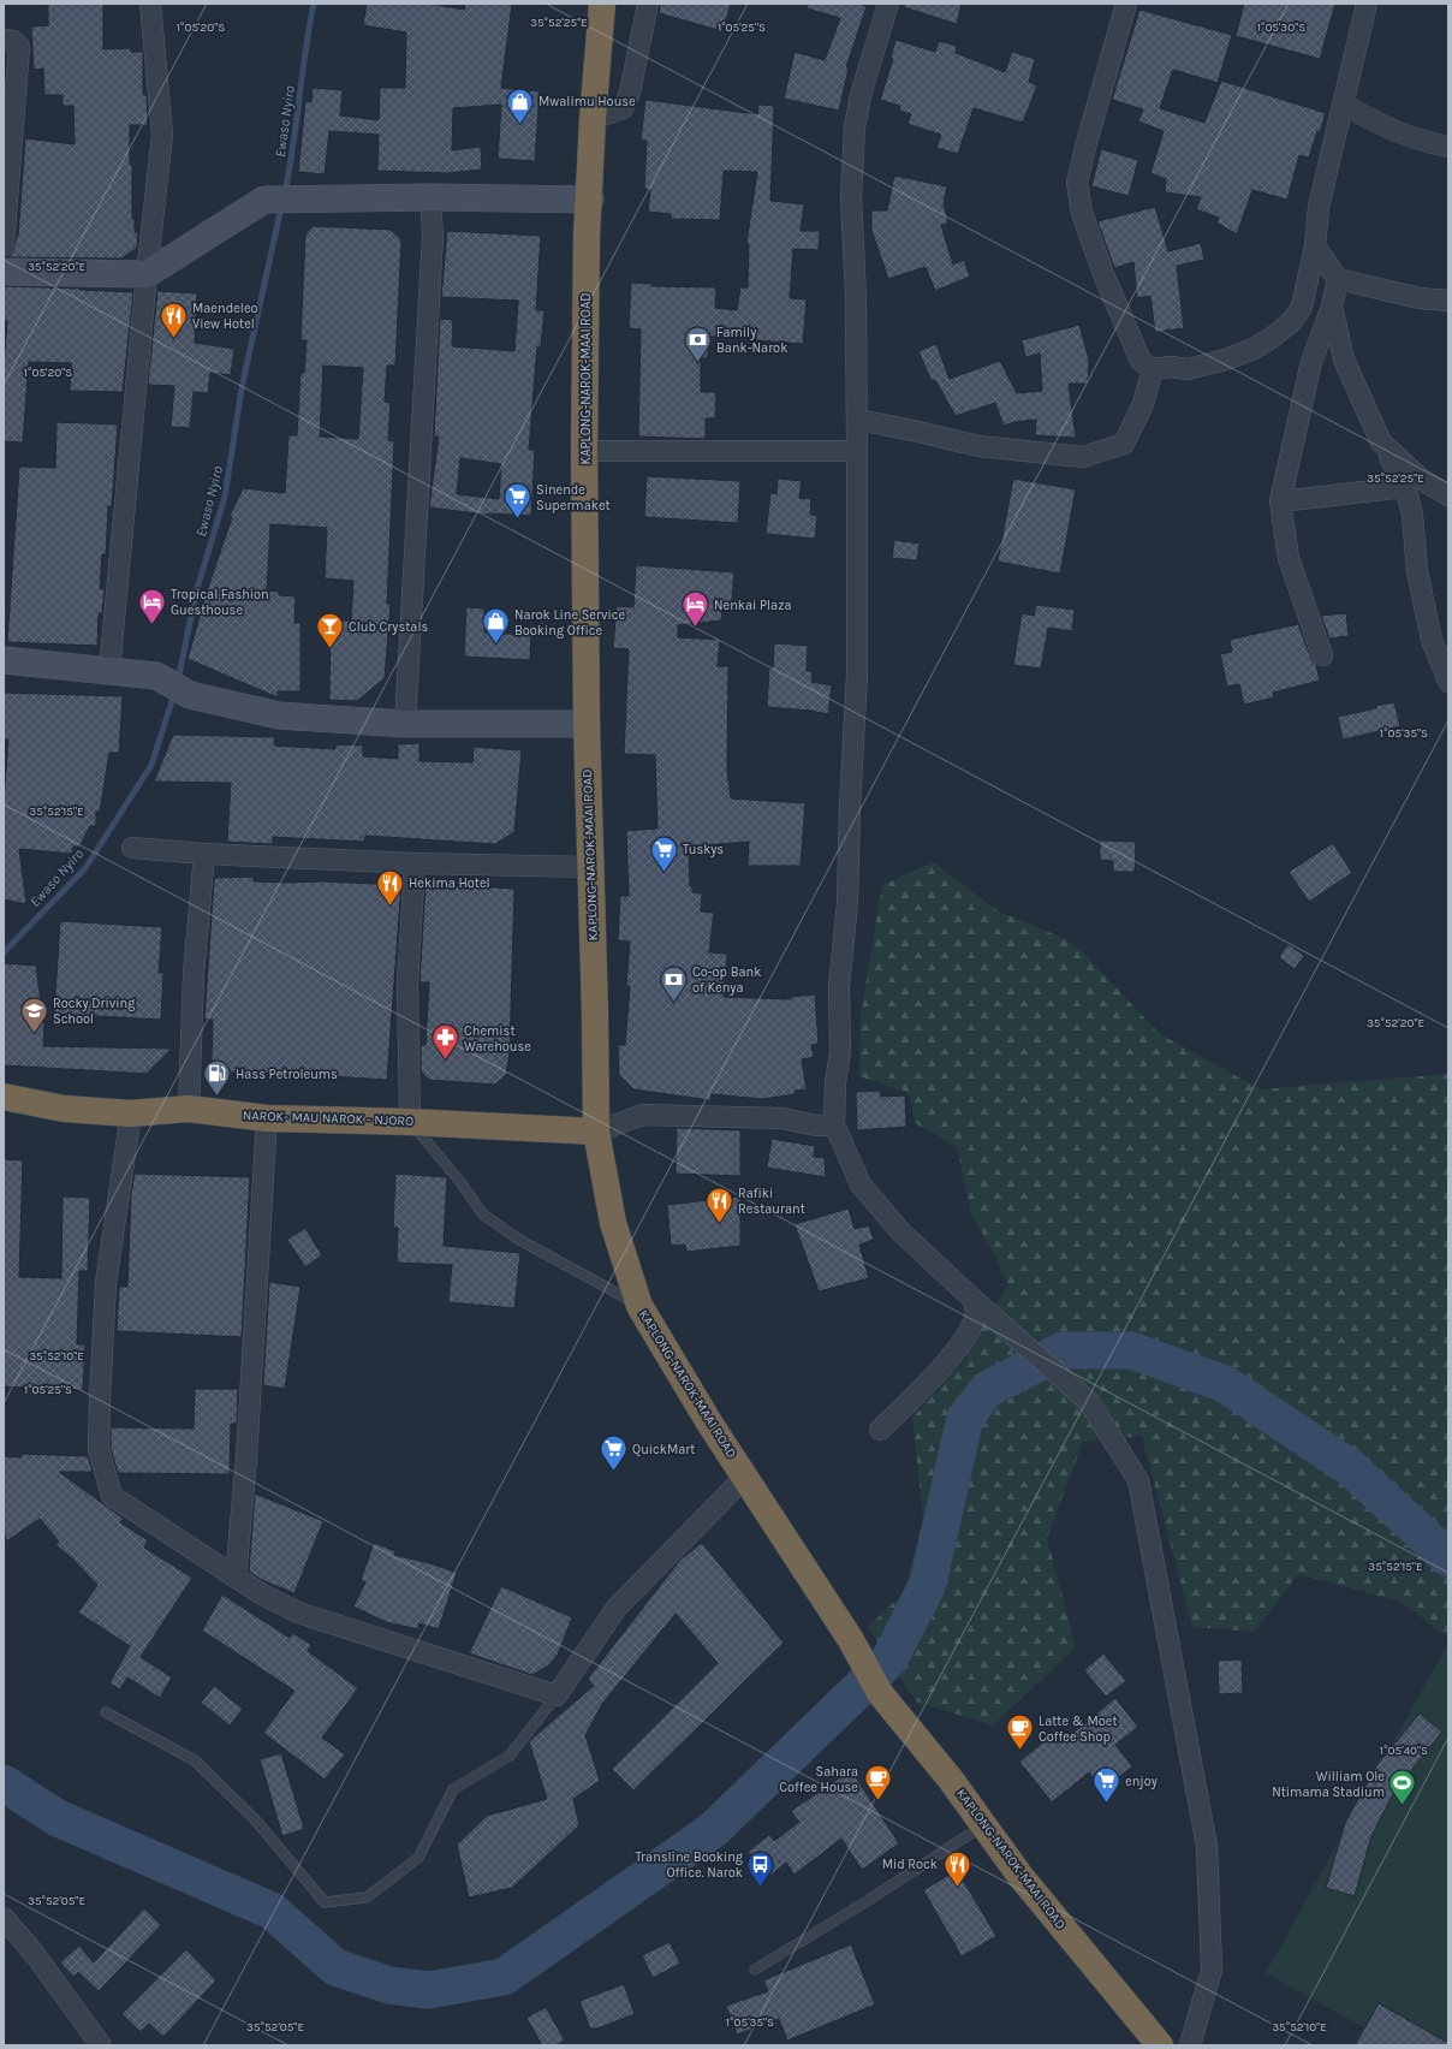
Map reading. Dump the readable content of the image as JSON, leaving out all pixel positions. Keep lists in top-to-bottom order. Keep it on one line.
{"streets":{"highway":["KAPLONG-NAROK-MAAI ROAD","NAROK- MAU NAROK - NJORO"]},"crossings":[["KAPLONG-NAROK-MAAI ROAD","NAROK- MAU NAROK - NJORO"]],"water":["Ewaso Nyiro"],"places":{"shop":["Mwalimu House","Narok Line Service Booking Office"],"restaurant":["Maendeleo View Hotel","Hekima Hotel","Rafiki Restaurant","Mid Rock"],"bank":["Family Bank-Narok","Co-op Bank of Kenya"],"supermarket":["Sinende Supermaket","Tuskys","QuickMart","enjoy"],"hotel":["Tropical Fashion Guesthouse","Nenkai Plaza"],"bar":["Club Crystals"],"school or university":["Rocky Driving School"],"pharmacy":["Chemist Warehouse"],"fuel station":["Hass Petroleums"],"cafe":["Latte & Moet Coffee Shop","Sahara Coffee House"],"sports":["William Ole Ntimama Stadium"],"bus stop":["Transline Booking Office. Narok"]},"coordinates":["35°52'25\"E","1°05'20\"S","1°05'25\"S","1°05'30\"S","35°52'20\"E","1°05'35\"S","35°52'15\"E","35°52'10\"E","1°05'40\"S","35°52'05\"E"]}
